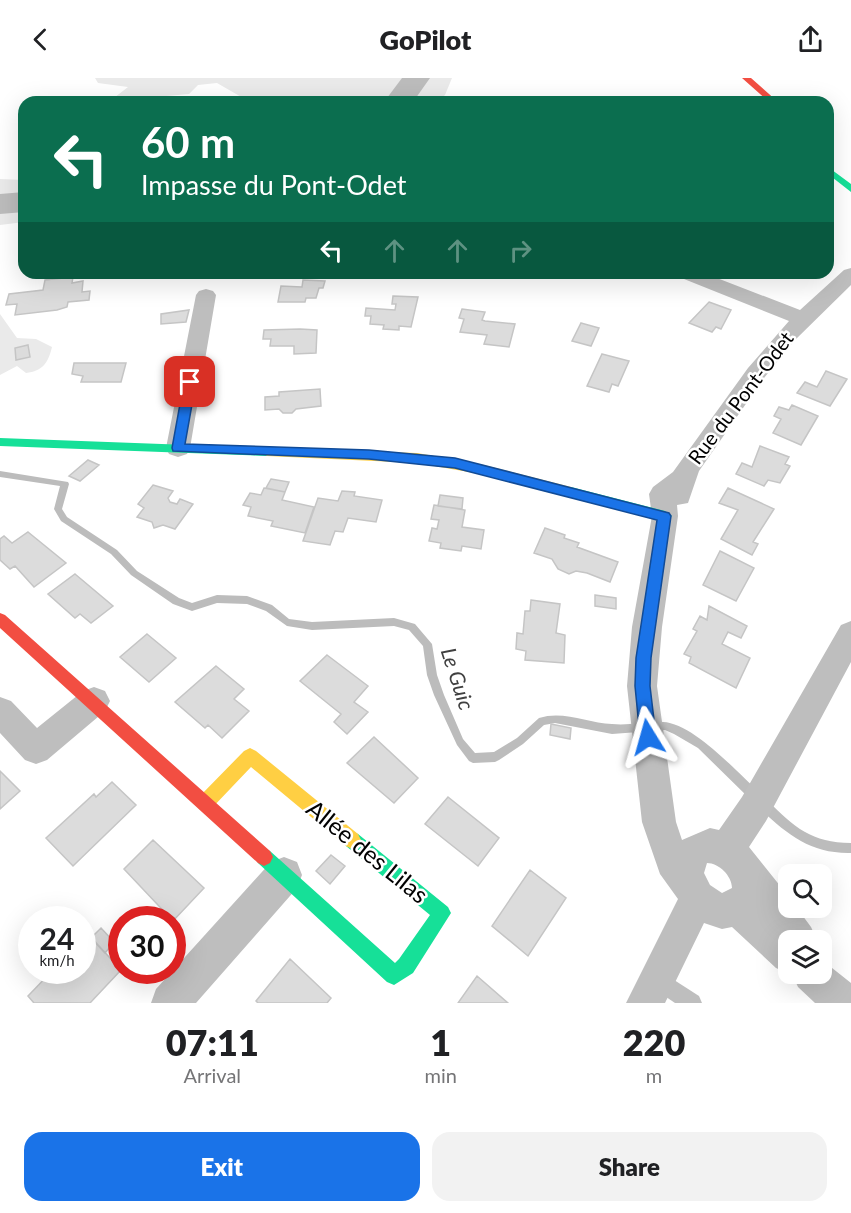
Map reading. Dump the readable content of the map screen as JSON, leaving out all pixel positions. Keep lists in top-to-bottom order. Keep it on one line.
{"streets":{"main road":["Allée des Lilas"],"street":["Rue du Pont-Odet"]},"water":["Le Guic"],"page":{"header":"GoPilot","turn":["60 m","Impasse du Pont-Odet"],"speed":"24 km/h","limit":"30","eta":["07:11","Arrival","1","min","220","m"],"buttons":["Exit","Share"]}}
